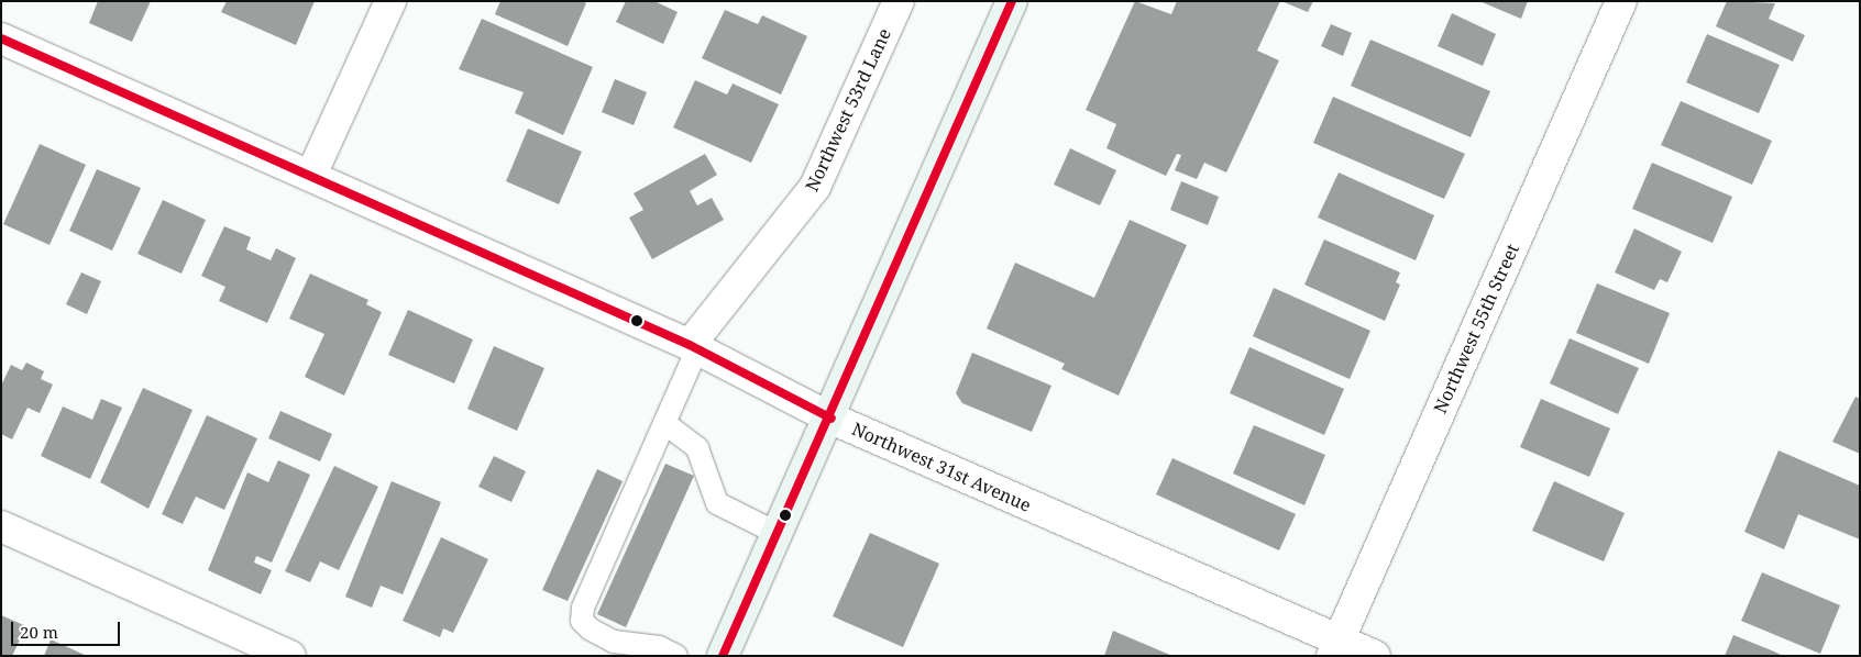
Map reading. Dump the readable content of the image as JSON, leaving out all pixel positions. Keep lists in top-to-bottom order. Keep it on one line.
{"streets":{"street":["Northwest 53rd Lane","Northwest 55th Street","Northwest 31st Avenue"]},"crossings":[["Northwest 53rd Lane","Northwest 31st Avenue"],["Northwest 55th Street","Northwest 31st Avenue"]],"scale_bar":"20 m"}
